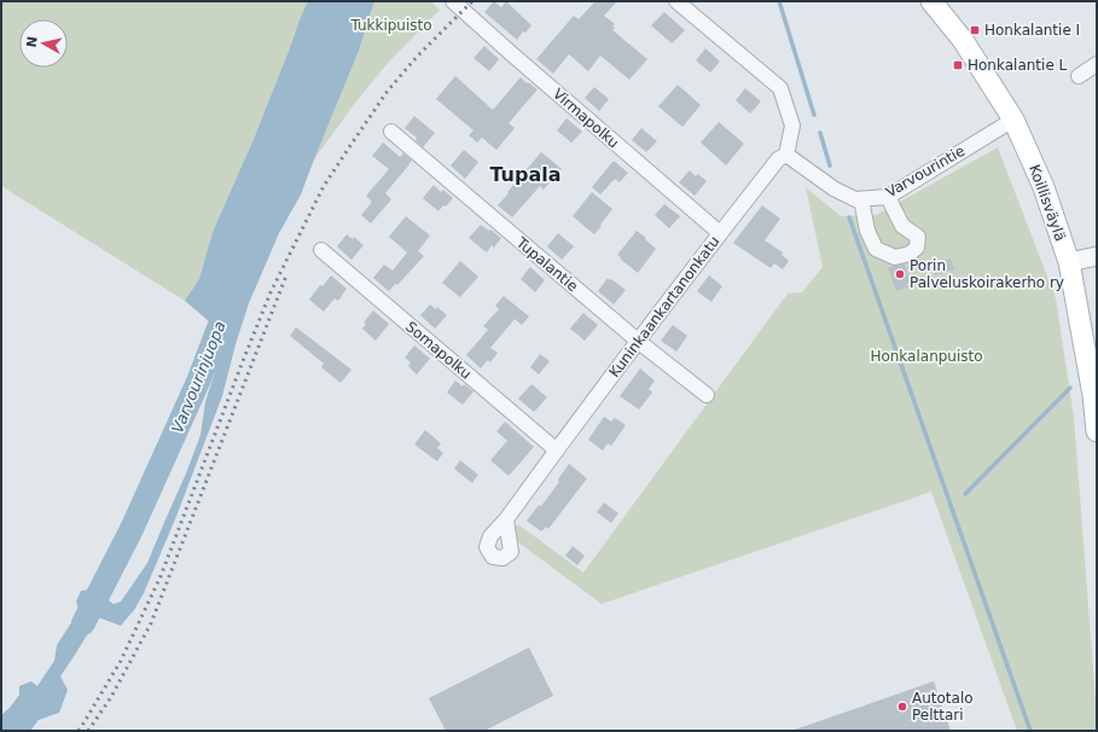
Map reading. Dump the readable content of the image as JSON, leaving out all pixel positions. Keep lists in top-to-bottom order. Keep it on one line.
{"streets":{"main road":["Koillisväylä"],"street":["Virmapolku","Varvourintie","Tupalantie","Kuninkaankartanonkatu","Somapolku"]},"crossings":[["Virmapolku","Kuninkaankartanonkatu"],["Varvourintie","Koillisväylä"],["Varvourintie","Kuninkaankartanonkatu"],["Tupalantie","Kuninkaankartanonkatu"],["Kuninkaankartanonkatu","Somapolku"]],"districts":["Tupala"],"water":["Varvourinjuopa"],"parks":["Tukkipuisto","Honkalanpuisto"],"places":{"transit":["Honkalantie I","Honkalantie L"],"other":["Porin Palveluskoirakerho ry","Autotalo Pelttari"]},"north":"left"}
